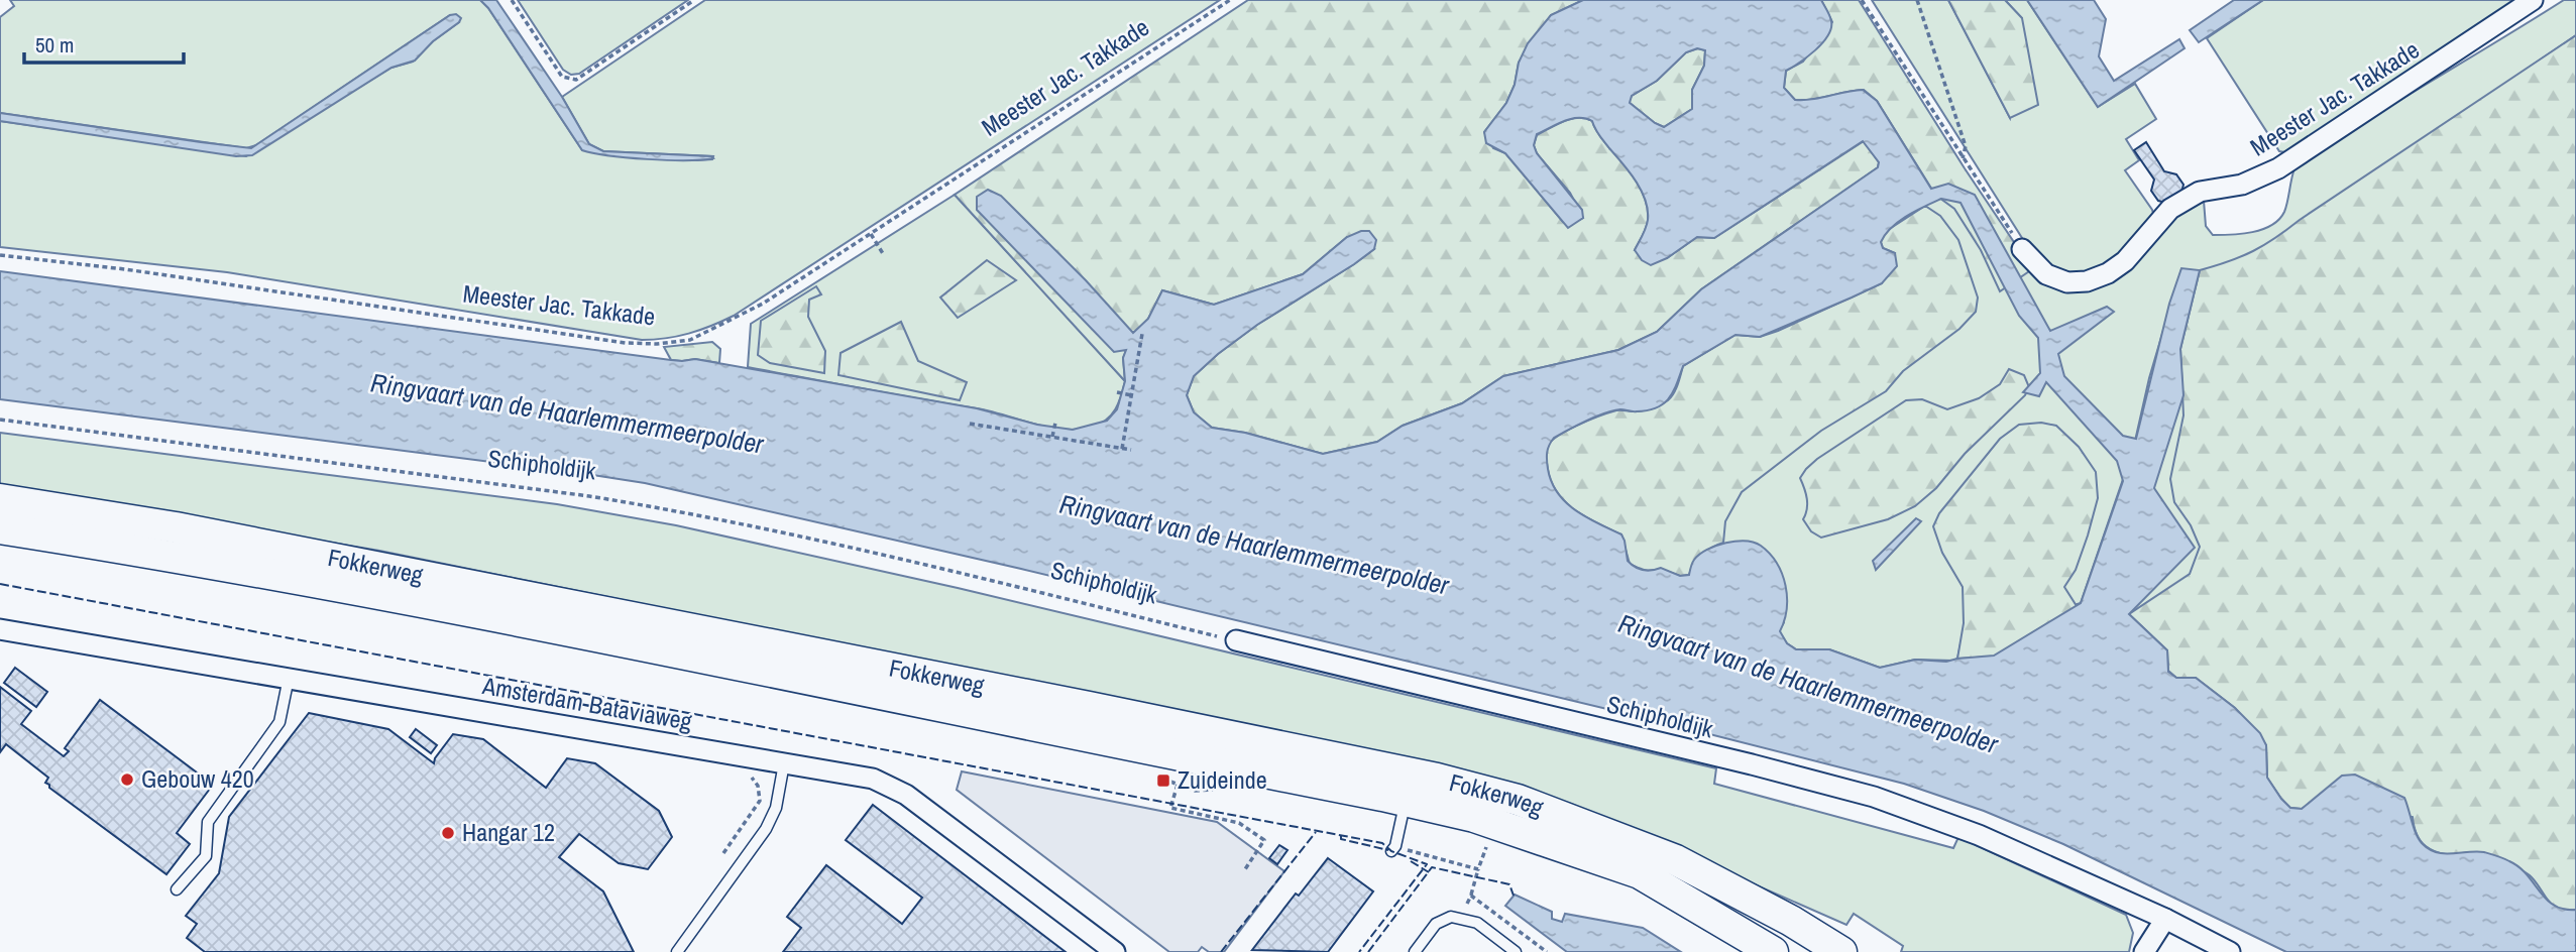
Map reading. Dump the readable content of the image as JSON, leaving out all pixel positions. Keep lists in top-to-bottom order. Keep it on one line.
{"streets":{"main road":["Fokkerweg"],"street":["Meester Jac. Takkade","Schipholdijk","Amsterdam-Bataviaweg"]},"water":["Ringvaart van de Haarlemmermeerpolder"],"places":{"other":["Gebouw 420","Hangar 12"],"transit":["Zuideinde"]},"scale_bar":"50 m"}
